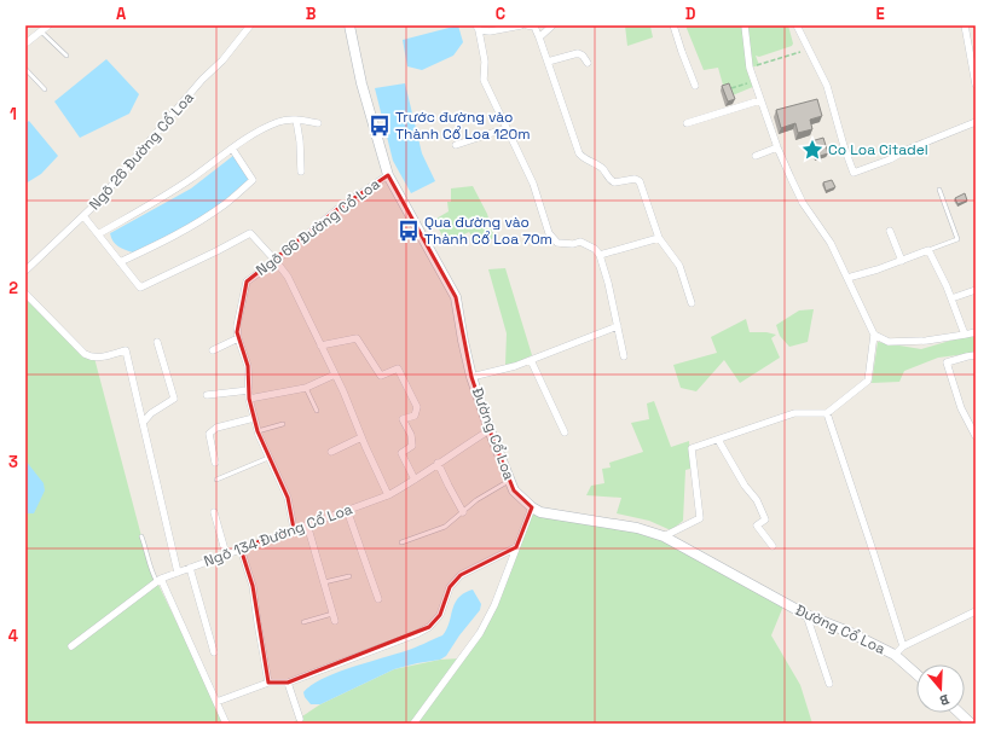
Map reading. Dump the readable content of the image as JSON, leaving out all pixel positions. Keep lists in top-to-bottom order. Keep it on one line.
{"streets":{"street":["Ngõ 26 Đường Cổ Loa","Ngõ 66 Đường Cổ Loa","Đường Cổ Loa","Ngõ 134 Đường Cổ Loa"]},"crossings":[["Ngõ 66 Đường Cổ Loa","Đường Cổ Loa"],["Ngõ 66 Đường Cổ Loa","Ngõ 134 Đường Cổ Loa"],["Đường Cổ Loa","Ngõ 134 Đường Cổ Loa"]],"places":{"bus stop":["Trước đường vào Thành Cổ Loa 120m","Qua đường vào Thành Cổ Loa 70m"],"place":["Co Loa Citadel"]},"north":"bottom","grid":{"columns":["A","B","C","D","E"],"rows":["1","2","3","4"]}}
